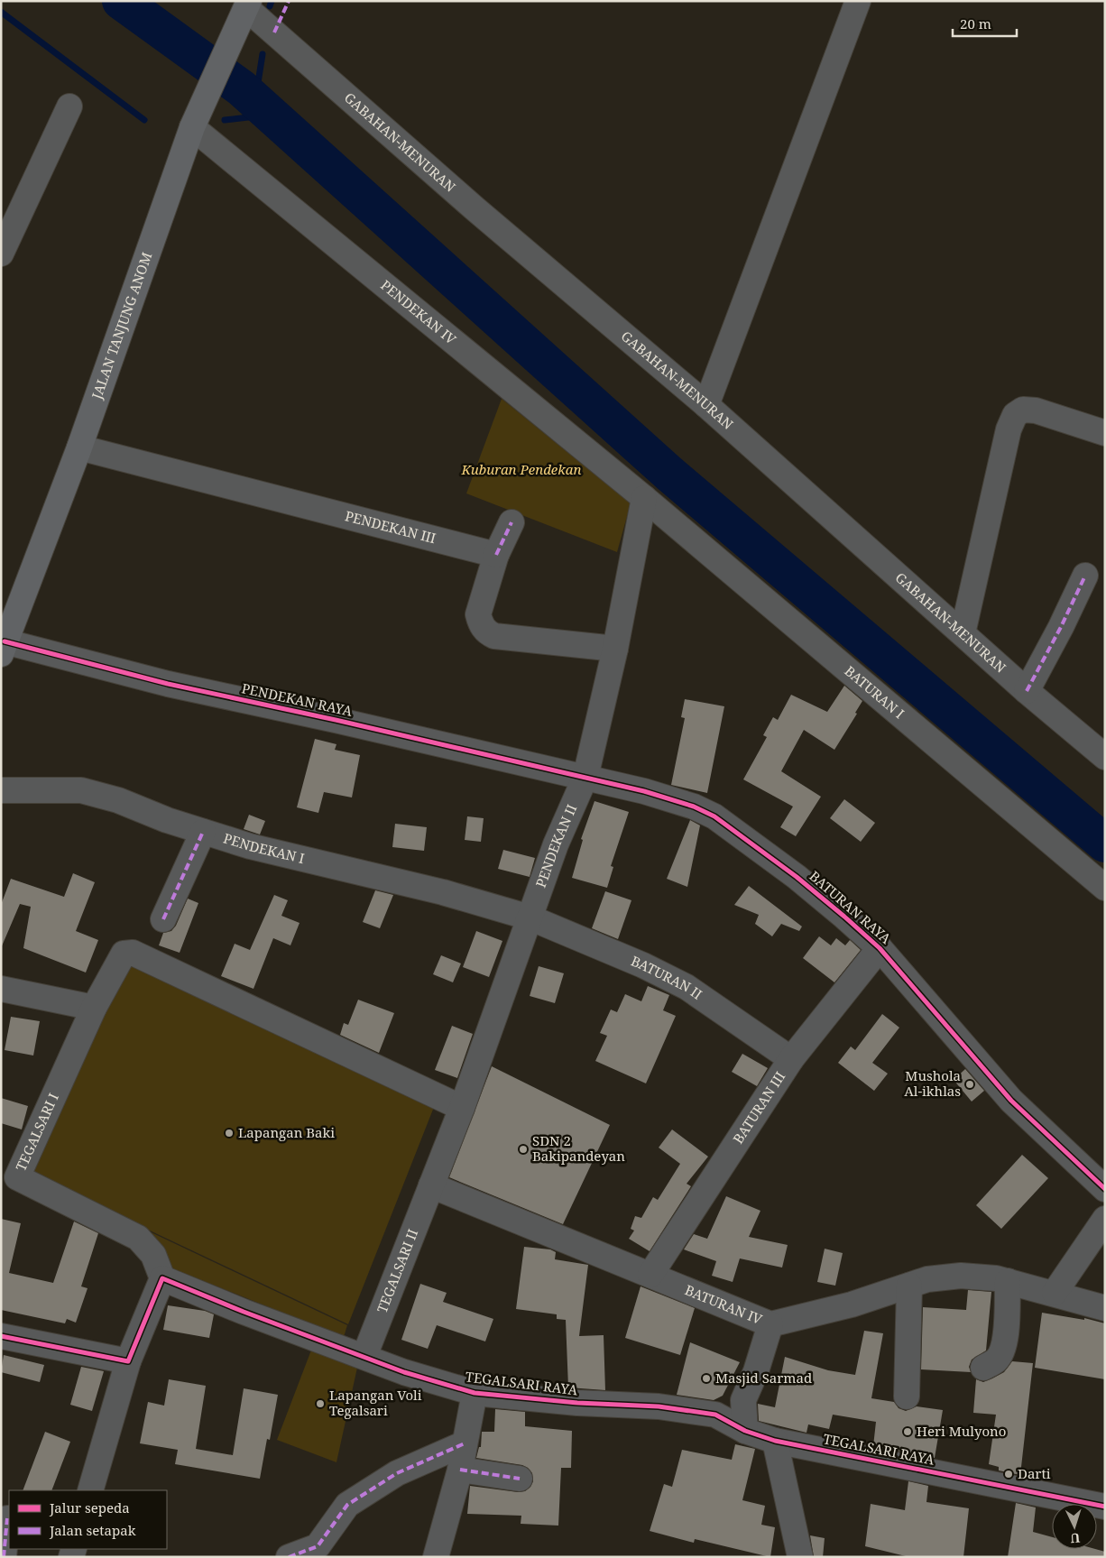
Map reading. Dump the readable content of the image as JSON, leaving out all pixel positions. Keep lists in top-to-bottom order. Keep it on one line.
{"streets":{"main road":["JALAN TANJUNG ANOM"],"street":["GABAHAN-MENURAN","PENDEKAN IV","PENDEKAN III","BATURAN I","PENDEKAN RAYA","PENDEKAN II","PENDEKAN I","BATURAN RAYA","BATURAN II","BATURAN III","TEGALSARI I","TEGALSARI II","BATURAN IV","TEGALSARI RAYA"]},"crossings":[["GABAHAN-MENURAN","JALAN TANJUNG ANOM"],["PENDEKAN IV","JALAN TANJUNG ANOM"],["PENDEKAN IV","BATURAN I"],["PENDEKAN IV","PENDEKAN II"],["JALAN TANJUNG ANOM","PENDEKAN III"],["JALAN TANJUNG ANOM","PENDEKAN RAYA"],["BATURAN I","PENDEKAN II"],["PENDEKAN RAYA","PENDEKAN II"],["PENDEKAN RAYA","BATURAN RAYA"],["PENDEKAN II","PENDEKAN I"],["PENDEKAN II","BATURAN RAYA"],["PENDEKAN II","BATURAN II"],["PENDEKAN II","TEGALSARI I"],["PENDEKAN II","TEGALSARI II"],["PENDEKAN II","BATURAN IV"],["PENDEKAN I","BATURAN II"],["BATURAN RAYA","BATURAN III"],["BATURAN II","BATURAN III"],["BATURAN III","BATURAN IV"],["TEGALSARI I","TEGALSARI RAYA"],["TEGALSARI II","BATURAN IV"],["TEGALSARI II","TEGALSARI RAYA"]],"parks":["Kuburan Pendekan"],"places":["Mushola Al-ikhlas","Lapangan Baki","SDN 2 Bakipandeyan","Masjid Sarmad","Lapangan Voli Tegalsari","Heri Mulyono","Darti"],"legend":["Jalur sepeda","Jalan setapak"],"scale_bar":"20 m","north":"bottom"}
